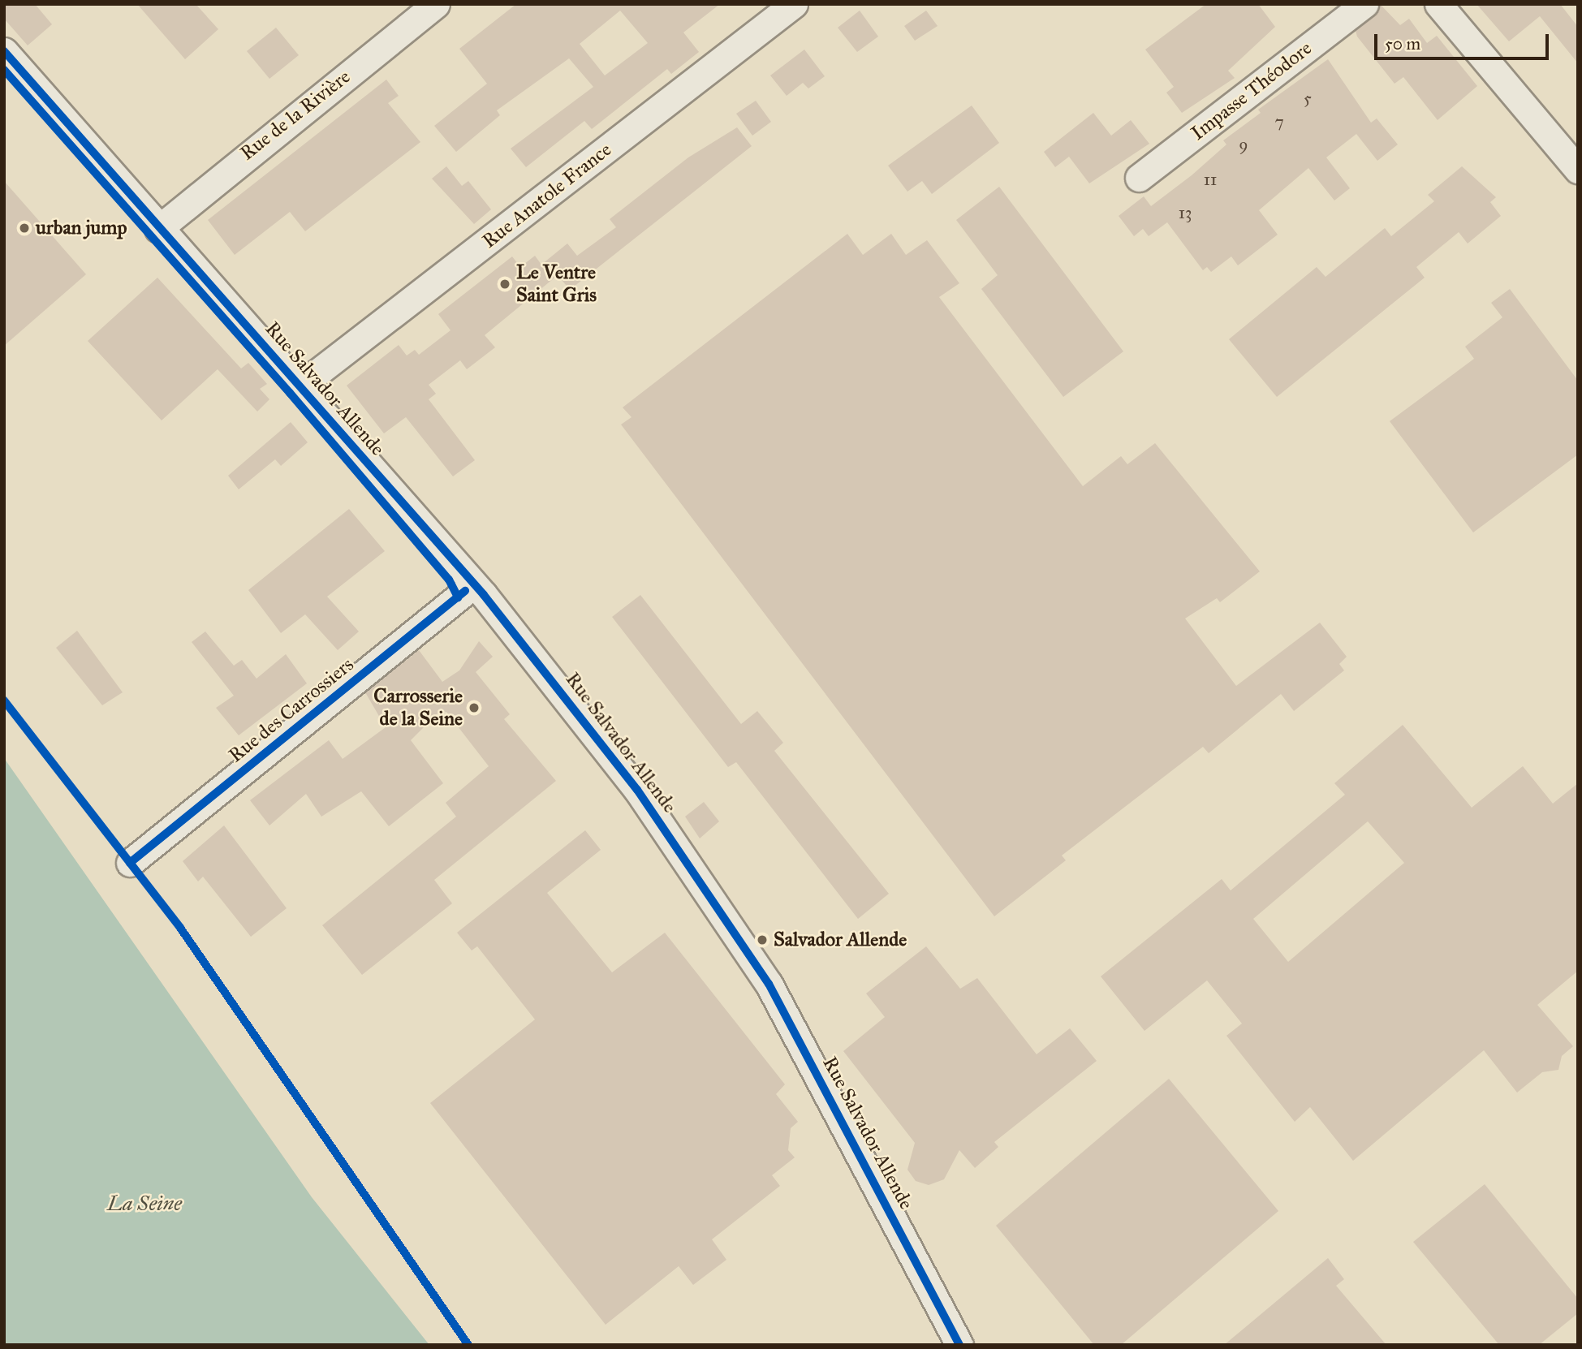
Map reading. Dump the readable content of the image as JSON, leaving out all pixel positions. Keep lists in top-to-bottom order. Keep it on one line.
{"streets":{"street":["Impasse Théodore","Rue de la Rivière","Rue Anatole France","Rue Salvador Allende","Rue des Carrossiers"]},"crossings":[["Rue de la Rivière","Rue Salvador Allende"],["Rue Anatole France","Rue Salvador Allende"],["Rue Salvador Allende","Rue des Carrossiers"]],"water":["La Seine"],"places":["urban jump","Le Ventre Saint Gris","Carrosserie de la Seine","Salvador Allende"],"house_numbers":["5","7","9","11","13"],"scale_bar":"50 m"}
